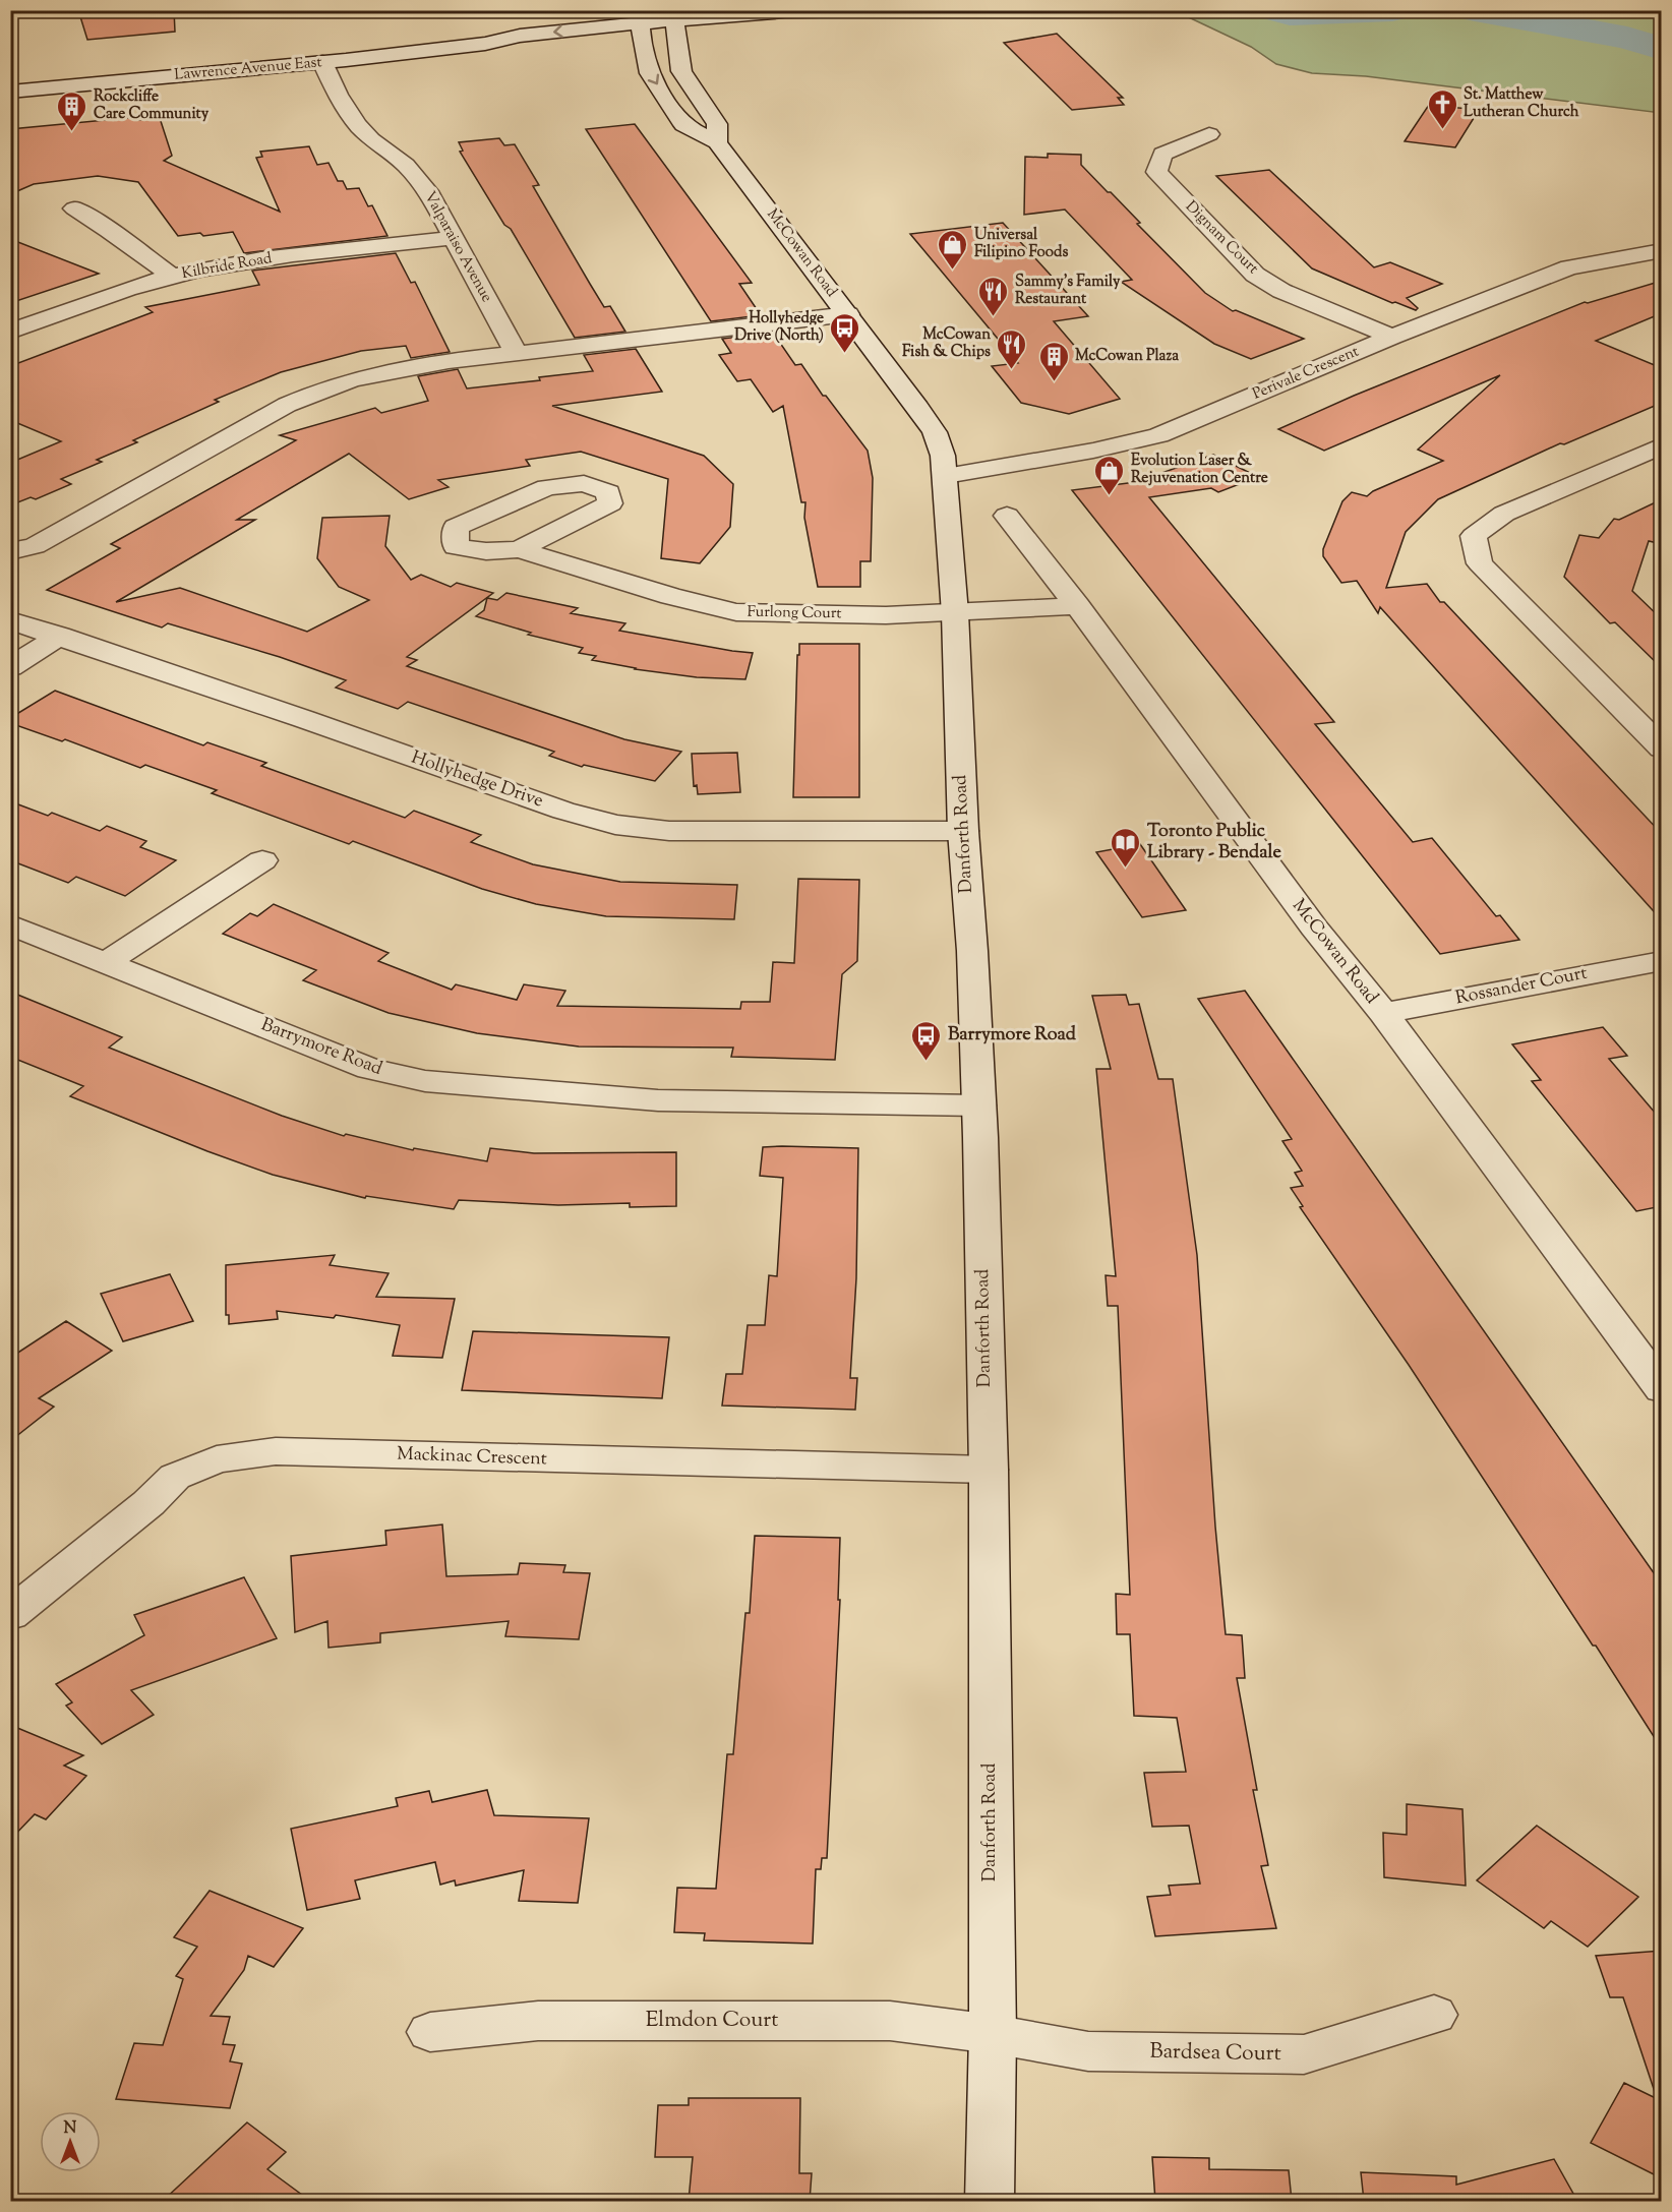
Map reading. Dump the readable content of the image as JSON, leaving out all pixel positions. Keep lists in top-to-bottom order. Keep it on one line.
{"streets":{"street":["Lawrence Avenue East","Dignam Court","Valparaiso Avenue","McCowan Road","Kilbride Road","Perivale Crescent","Furlong Court","Hollyhedge Drive","Danforth Road","Rossander Court","Barrymore Road","Mackinac Crescent","Elmdon Court","Bardsea Court"]},"crossings":[["Lawrence Avenue East","Valparaiso Avenue"],["Lawrence Avenue East","McCowan Road"],["Dignam Court","Perivale Crescent"],["Valparaiso Avenue","Kilbride Road"],["McCowan Road","Perivale Crescent"],["McCowan Road","Furlong Court"],["McCowan Road","Danforth Road"],["McCowan Road","Rossander Court"],["Perivale Crescent","Danforth Road"],["Furlong Court","Danforth Road"],["Hollyhedge Drive","Danforth Road"],["Danforth Road","Barrymore Road"],["Danforth Road","Mackinac Crescent"],["Danforth Road","Elmdon Court"],["Danforth Road","Bardsea Court"],["Elmdon Court","Bardsea Court"]],"places":{"church":["St. Matthew Lutheran Church"],"building":["Rockcliffe Care Community","McCowan Plaza"],"shop":["Universal Filipino Foods","Evolution Laser & Rejuvenation Centre"],"restaurant":["Sammy's Family Restaurant","McCowan Fish & Chips"],"bus stop":["Hollyhedge Drive (North)","Barrymore Road"],"library":["Toronto Public Library - Bendale"]},"north":"top"}
